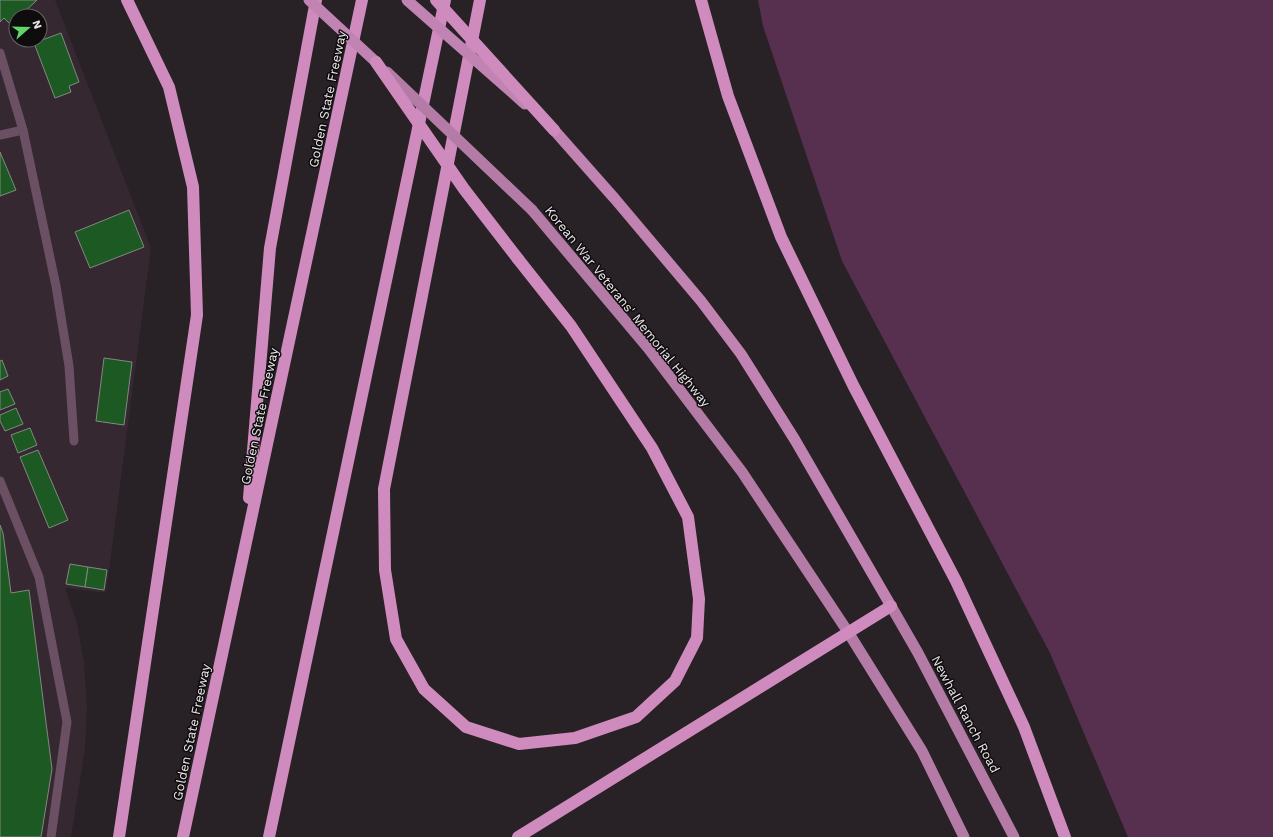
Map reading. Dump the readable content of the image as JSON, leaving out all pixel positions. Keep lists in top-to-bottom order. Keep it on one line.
{"streets":{"highway":["Golden State Freeway","Korean War Veterans' Memorial Highway"],"main road":["Newhall Ranch Road"]},"north":"right"}
